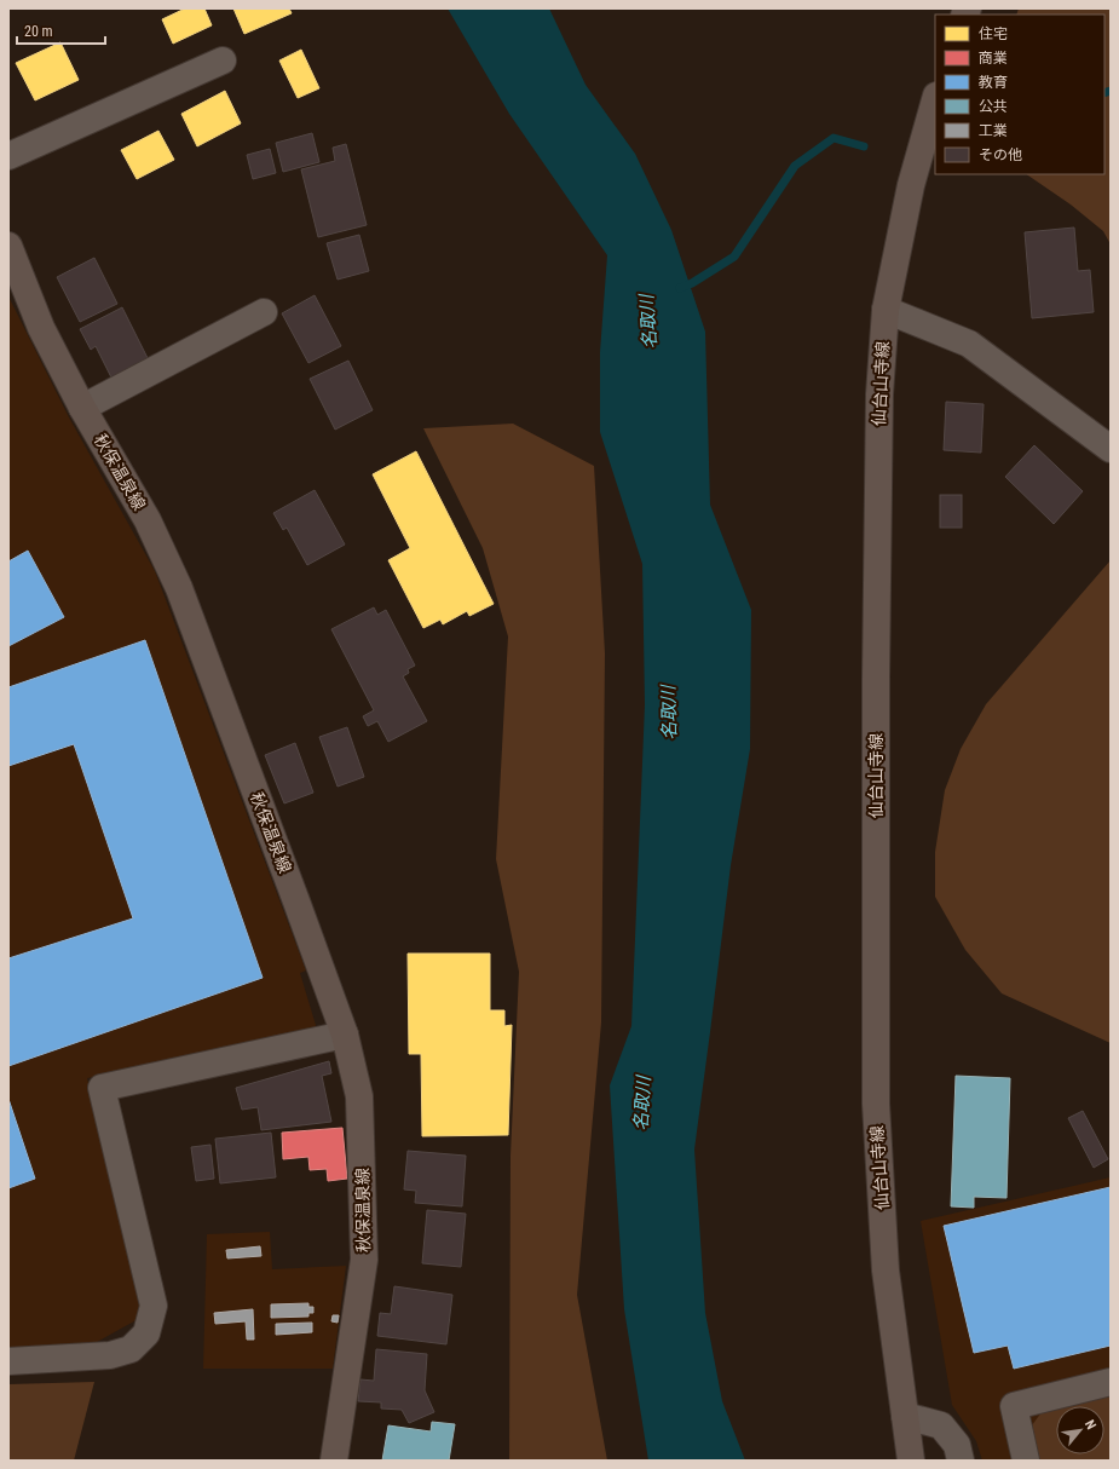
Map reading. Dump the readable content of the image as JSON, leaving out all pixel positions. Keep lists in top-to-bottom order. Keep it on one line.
{"streets":{"main road":["仙台山寺線","秋保温泉線"]},"water":["名取川"],"legend":["住宅","商業","教育","公共","工業","その他"],"scale_bar":"20 m","north":"top right"}
